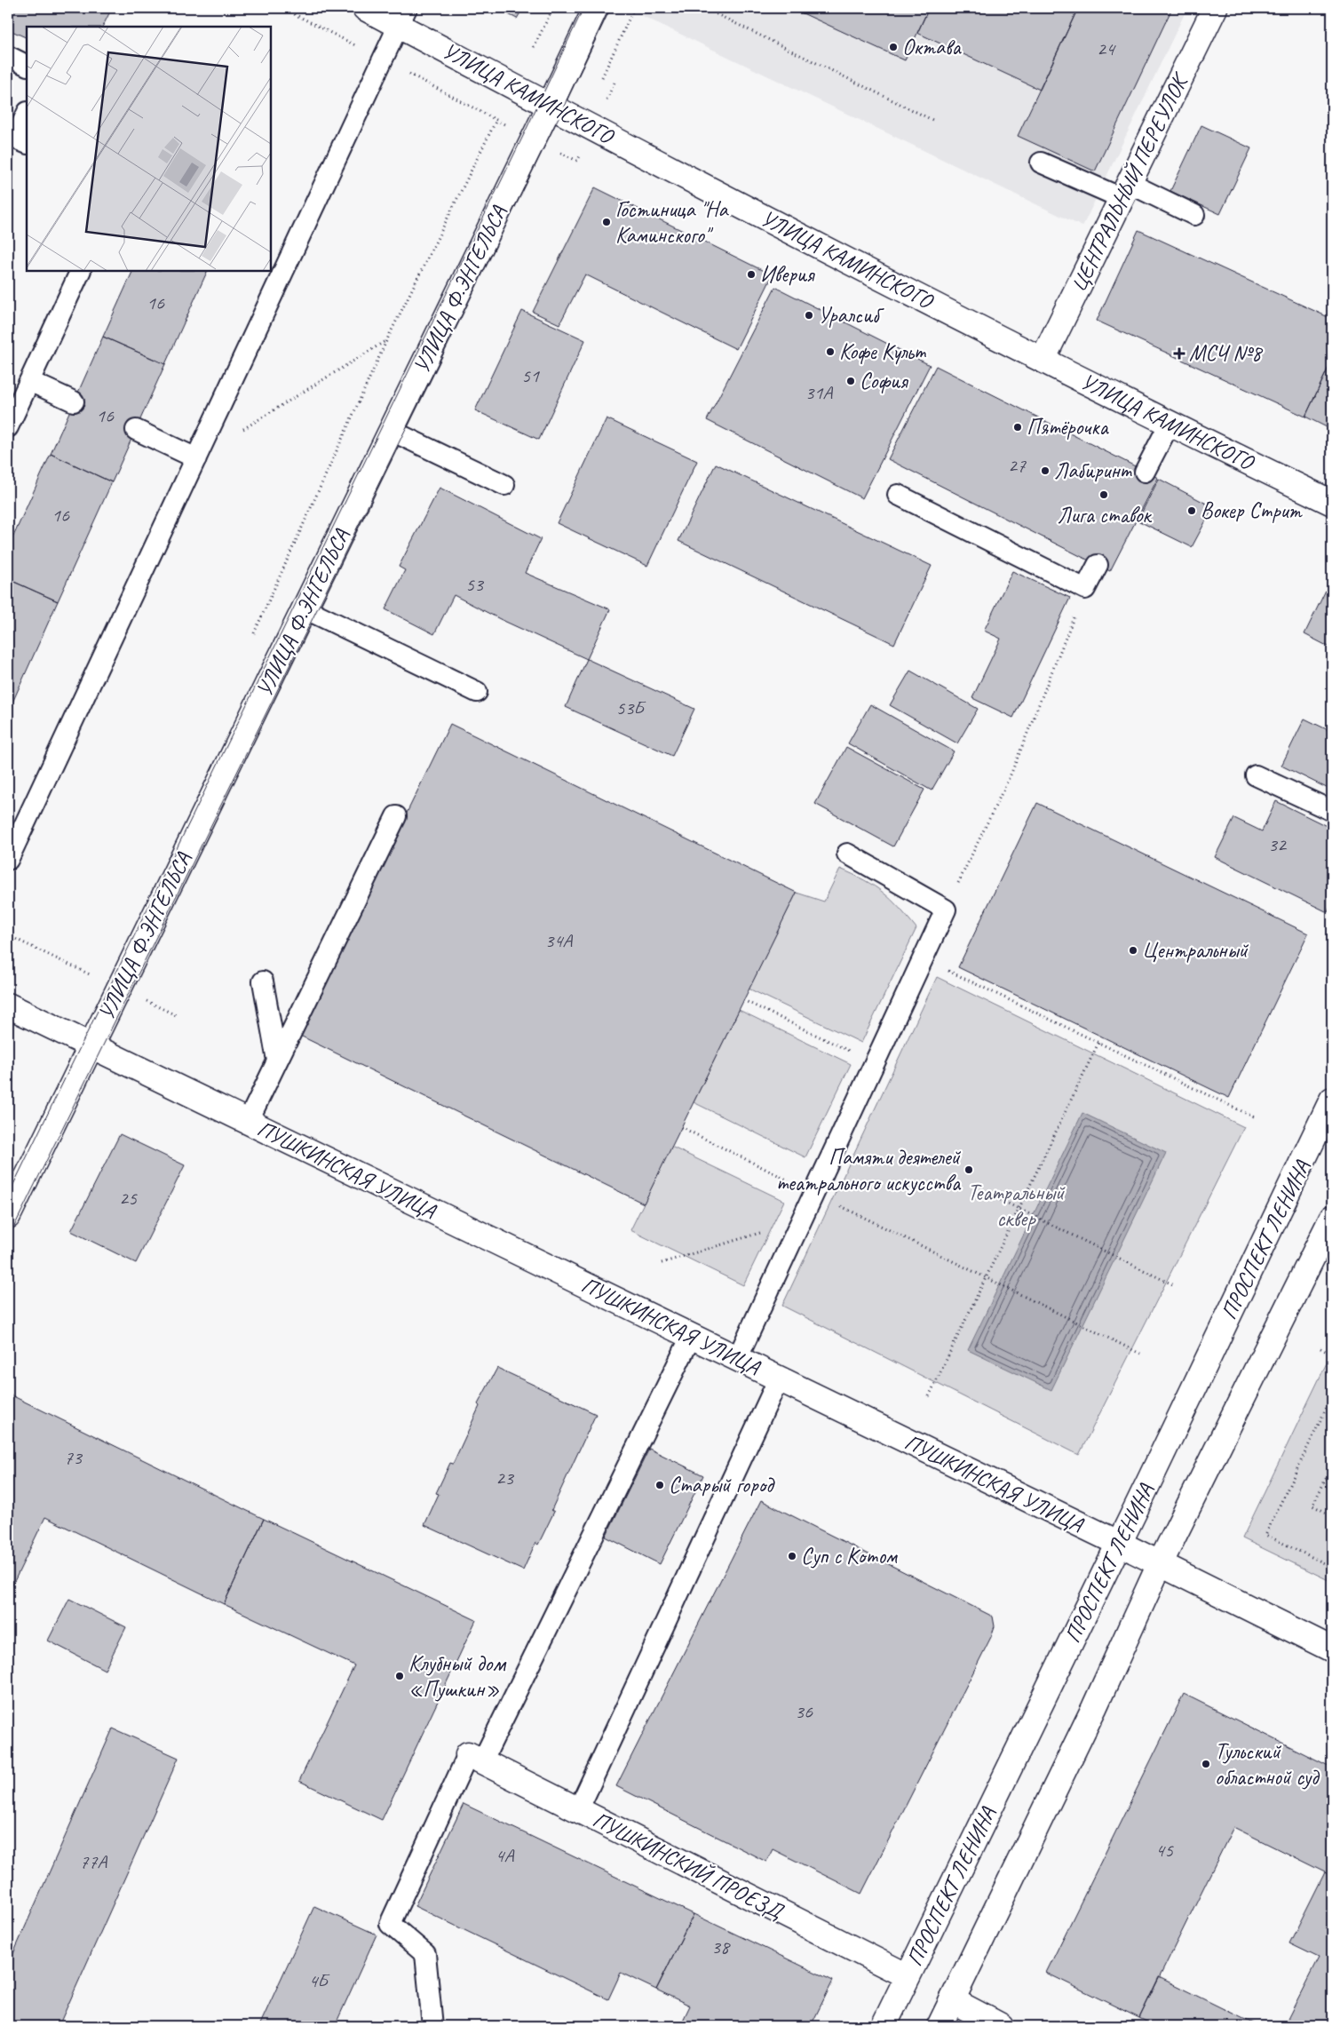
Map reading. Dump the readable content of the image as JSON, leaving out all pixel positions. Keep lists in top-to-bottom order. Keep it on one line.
{"streets":{"street":["УЛИЦА КАМИНСКОГО","ЦЕНТРАЛЬНЫЙ ПЕРЕУЛОК","УЛИЦА Ф.ЭНГЕЛЬСА","ПУШКИНСКАЯ УЛИЦА","ПРОСПЕКТ ЛЕНИНА","ПУШКИНСКИЙ ПРОЕЗД"]},"crossings":[["УЛИЦА КАМИНСКОГО","ЦЕНТРАЛЬНЫЙ ПЕРЕУЛОК"],["УЛИЦА КАМИНСКОГО","УЛИЦА Ф.ЭНГЕЛЬСА"],["УЛИЦА Ф.ЭНГЕЛЬСА","ПУШКИНСКАЯ УЛИЦА"],["ПУШКИНСКАЯ УЛИЦА","ПРОСПЕКТ ЛЕНИНА"],["ПРОСПЕКТ ЛЕНИНА","ПУШКИНСКИЙ ПРОЕЗД"]],"parks":["Театральный сквер"],"places":{"other":["Октава","Гостиница \"На Каминского\"","Иверия","Уралсиб","Кофе Культ","София","Пятёрочка","Лабиринт","Лига ставок","Вокер Стрит","Центральный","Памяти деятелей театрального искусства","Старый город","Суп с Котом","Клубный дом «Пушкин»","Тульский областной суд"],"health":["МСЧ №8"]},"house_numbers":["24","16","51","31А","16","27","16","53","53Б","32","34А","25","73","23","36","45","4А","77А","38","4Б"]}
